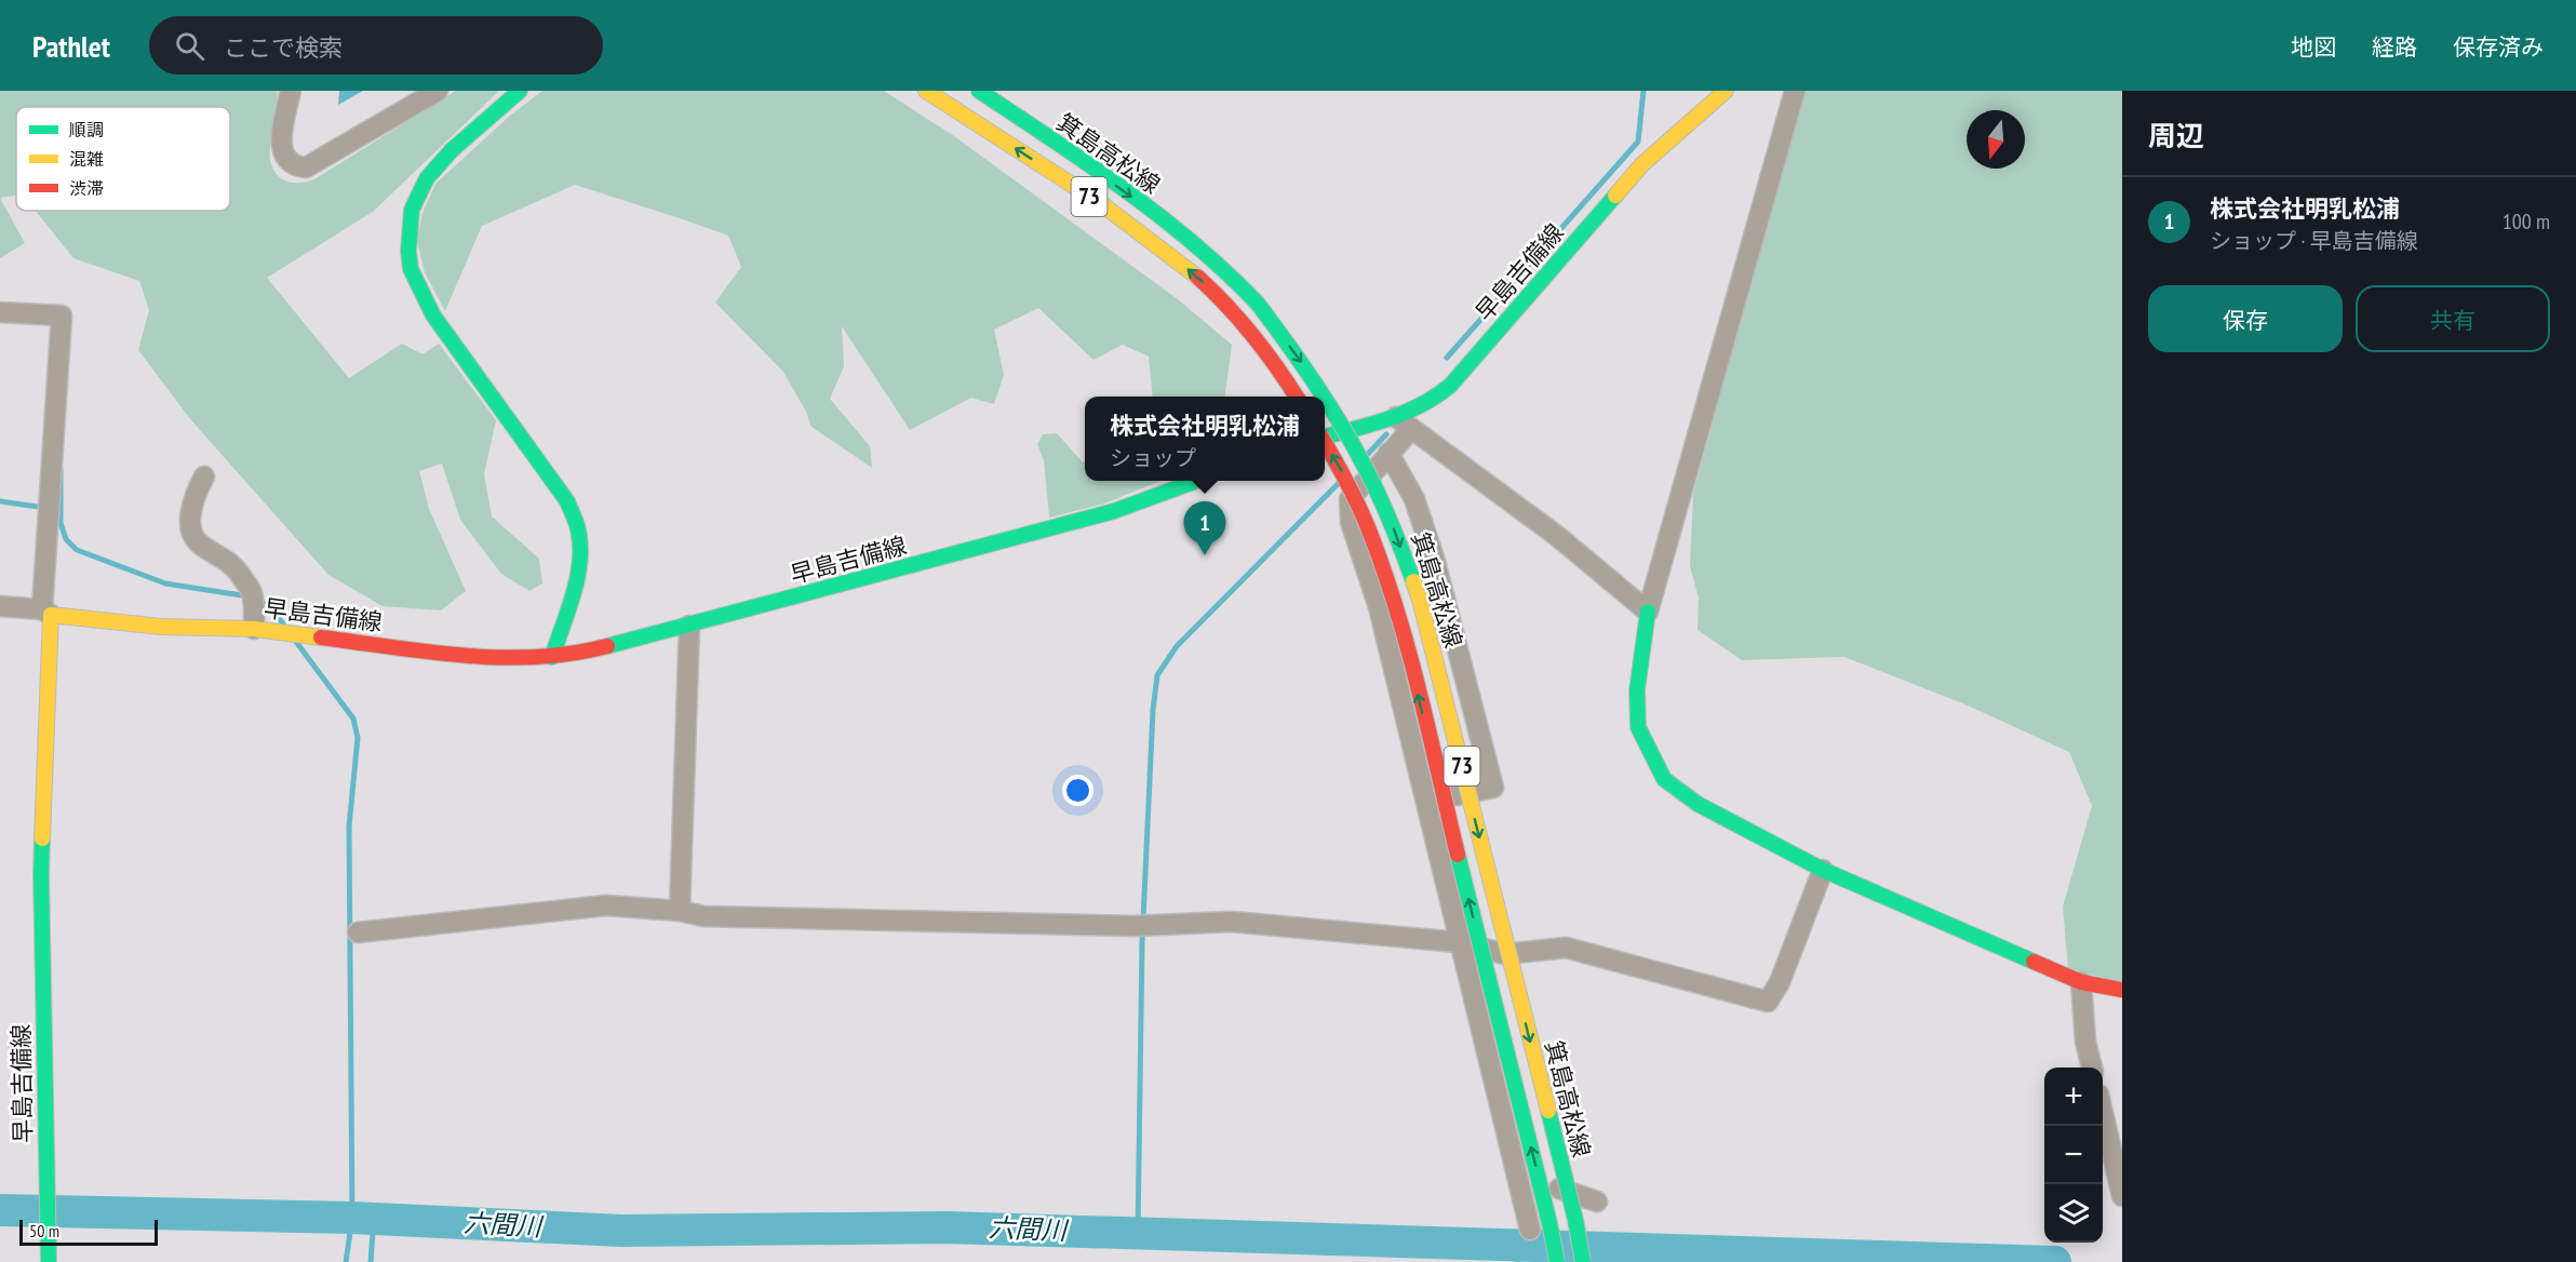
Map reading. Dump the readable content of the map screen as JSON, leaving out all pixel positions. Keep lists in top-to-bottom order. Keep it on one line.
{"streets":{"main road":["箕島高松線","73","早島吉備線"]},"water":["六間川"],"legend":["順調","混雑","渋滞"],"scale_bar":"50 m","north":"bottom","page":{"header":"Pathlet","search":"ここで検索","nav":["地図","経路","保存済み"],"heading":"周辺","list":[{"mark":"1","name":"株式会社明乳松浦","note":"ショップ · 早島吉備線","value":"100 m"}],"buttons":["保存","共有"],"popup":["株式会社明乳松浦","ショップ"],"pins":"1","map_buttons":["+","−"],"scale":"50 m"}}
